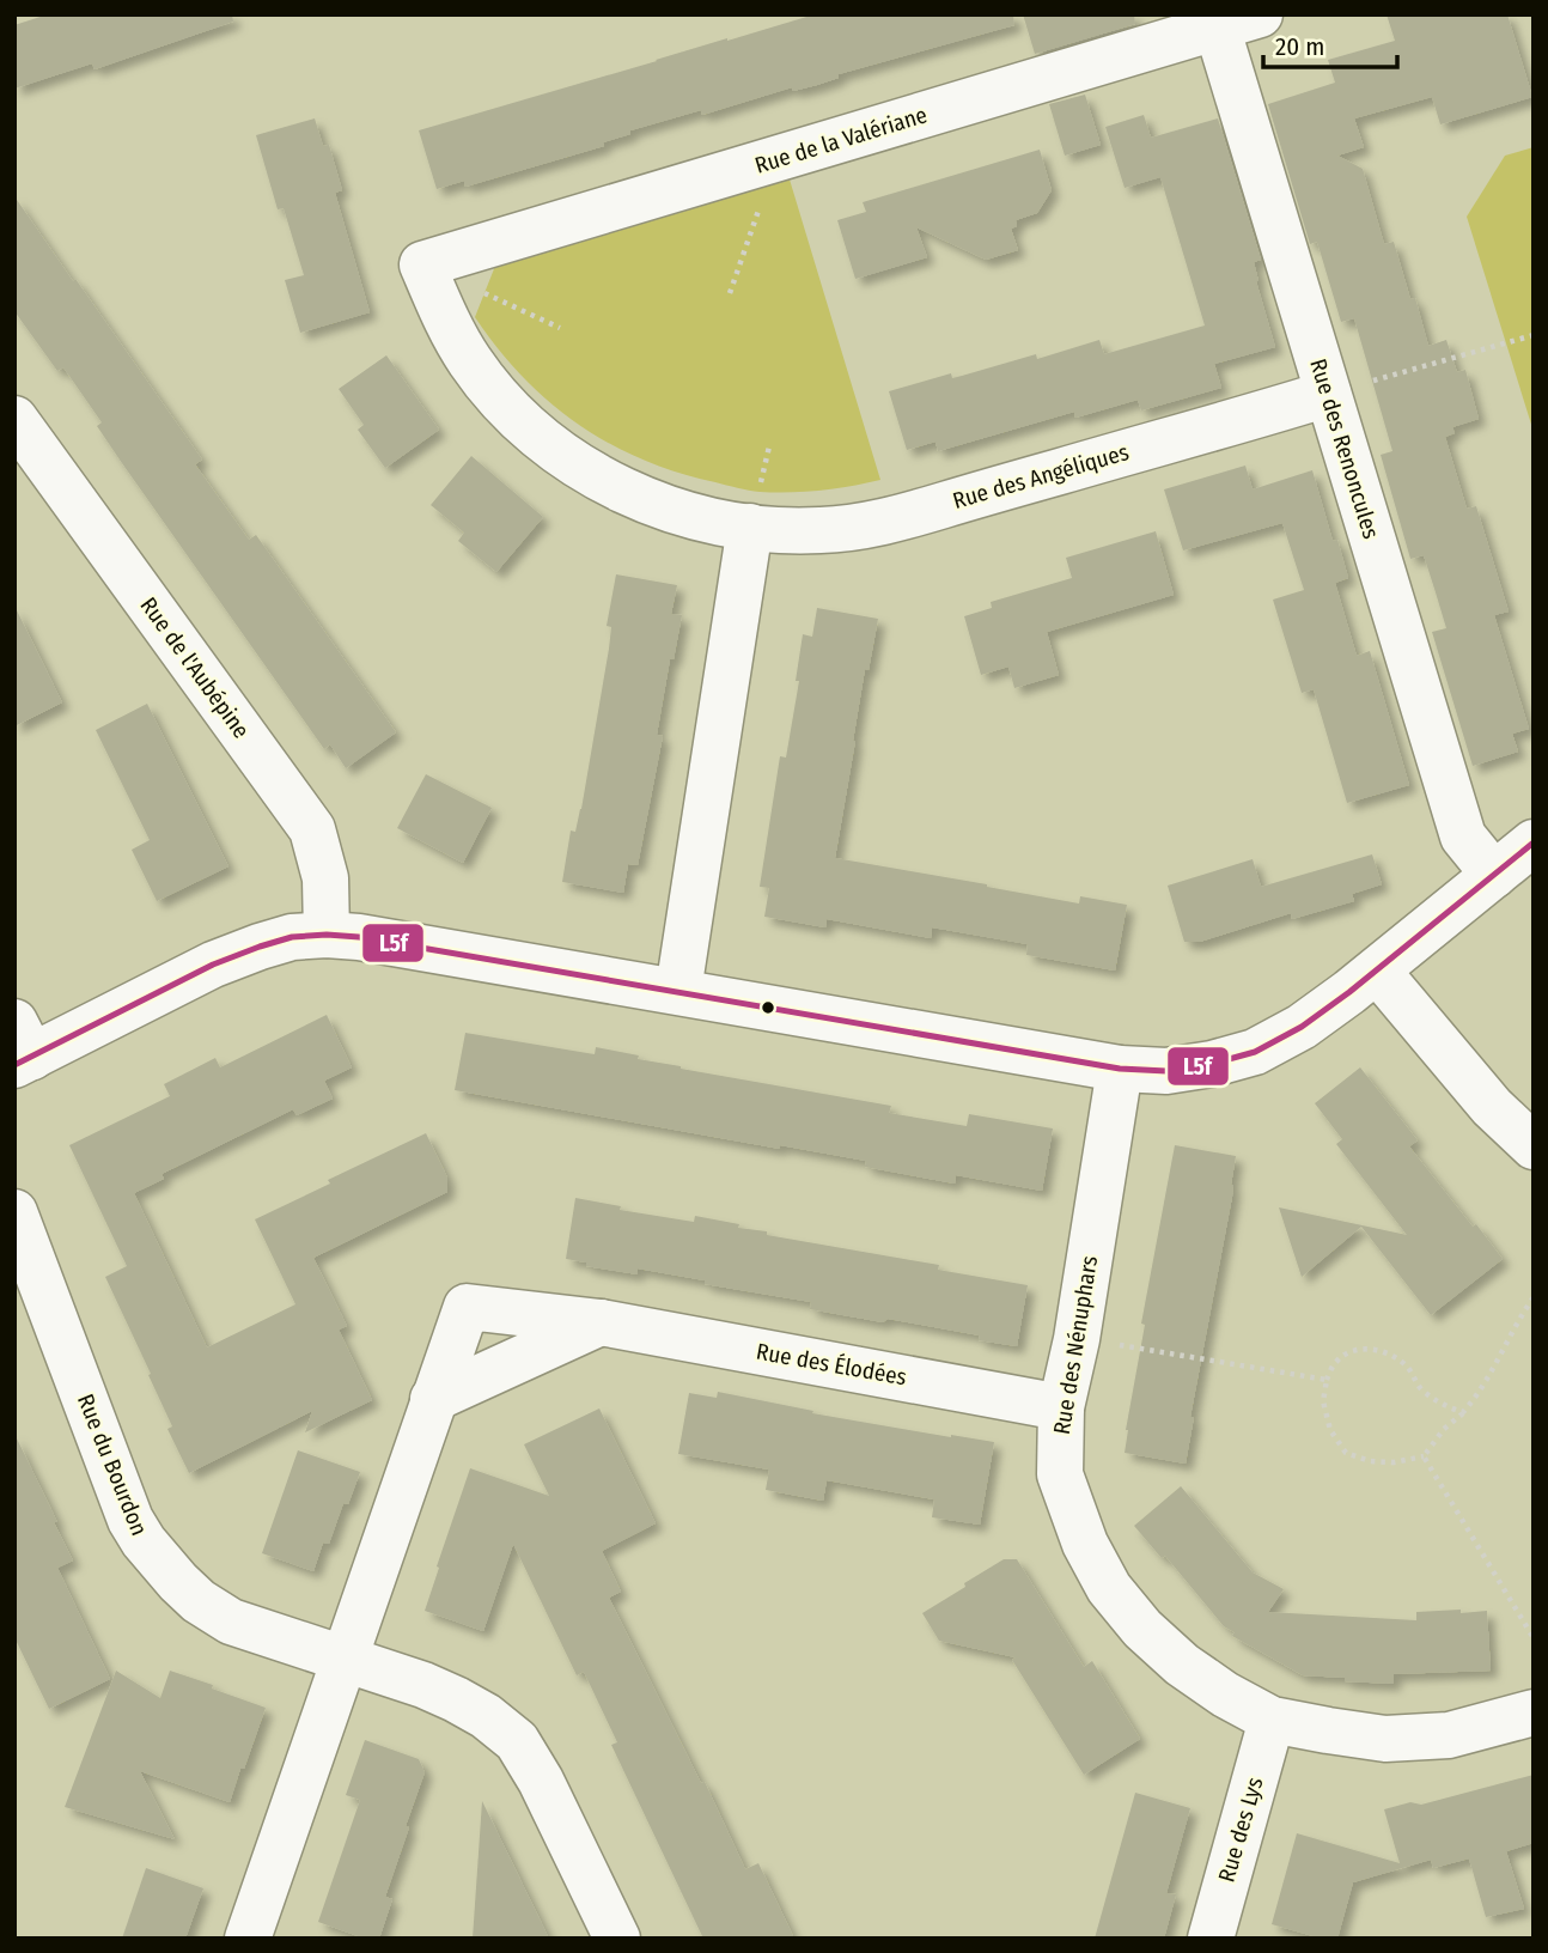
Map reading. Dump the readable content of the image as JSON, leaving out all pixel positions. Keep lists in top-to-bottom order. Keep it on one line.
{"streets":{"street":["Rue de la Valériane","Rue des Renoncules","Rue des Angéliques","Rue de l'Aubépine","Rue des Nénuphars","Rue des Élodées","Rue du Bourdon","Rue des Lys"]},"crossings":[["Rue de la Valériane","Rue des Renoncules"],["Rue de la Valériane","Rue des Angéliques"],["Rue des Renoncules","Rue des Angéliques"],["Rue des Nénuphars","Rue des Élodées"],["Rue des Nénuphars","Rue des Lys"],["Rue des Élodées","Rue du Bourdon"]],"lines":["transit line L5f"],"scale_bar":"20 m"}
